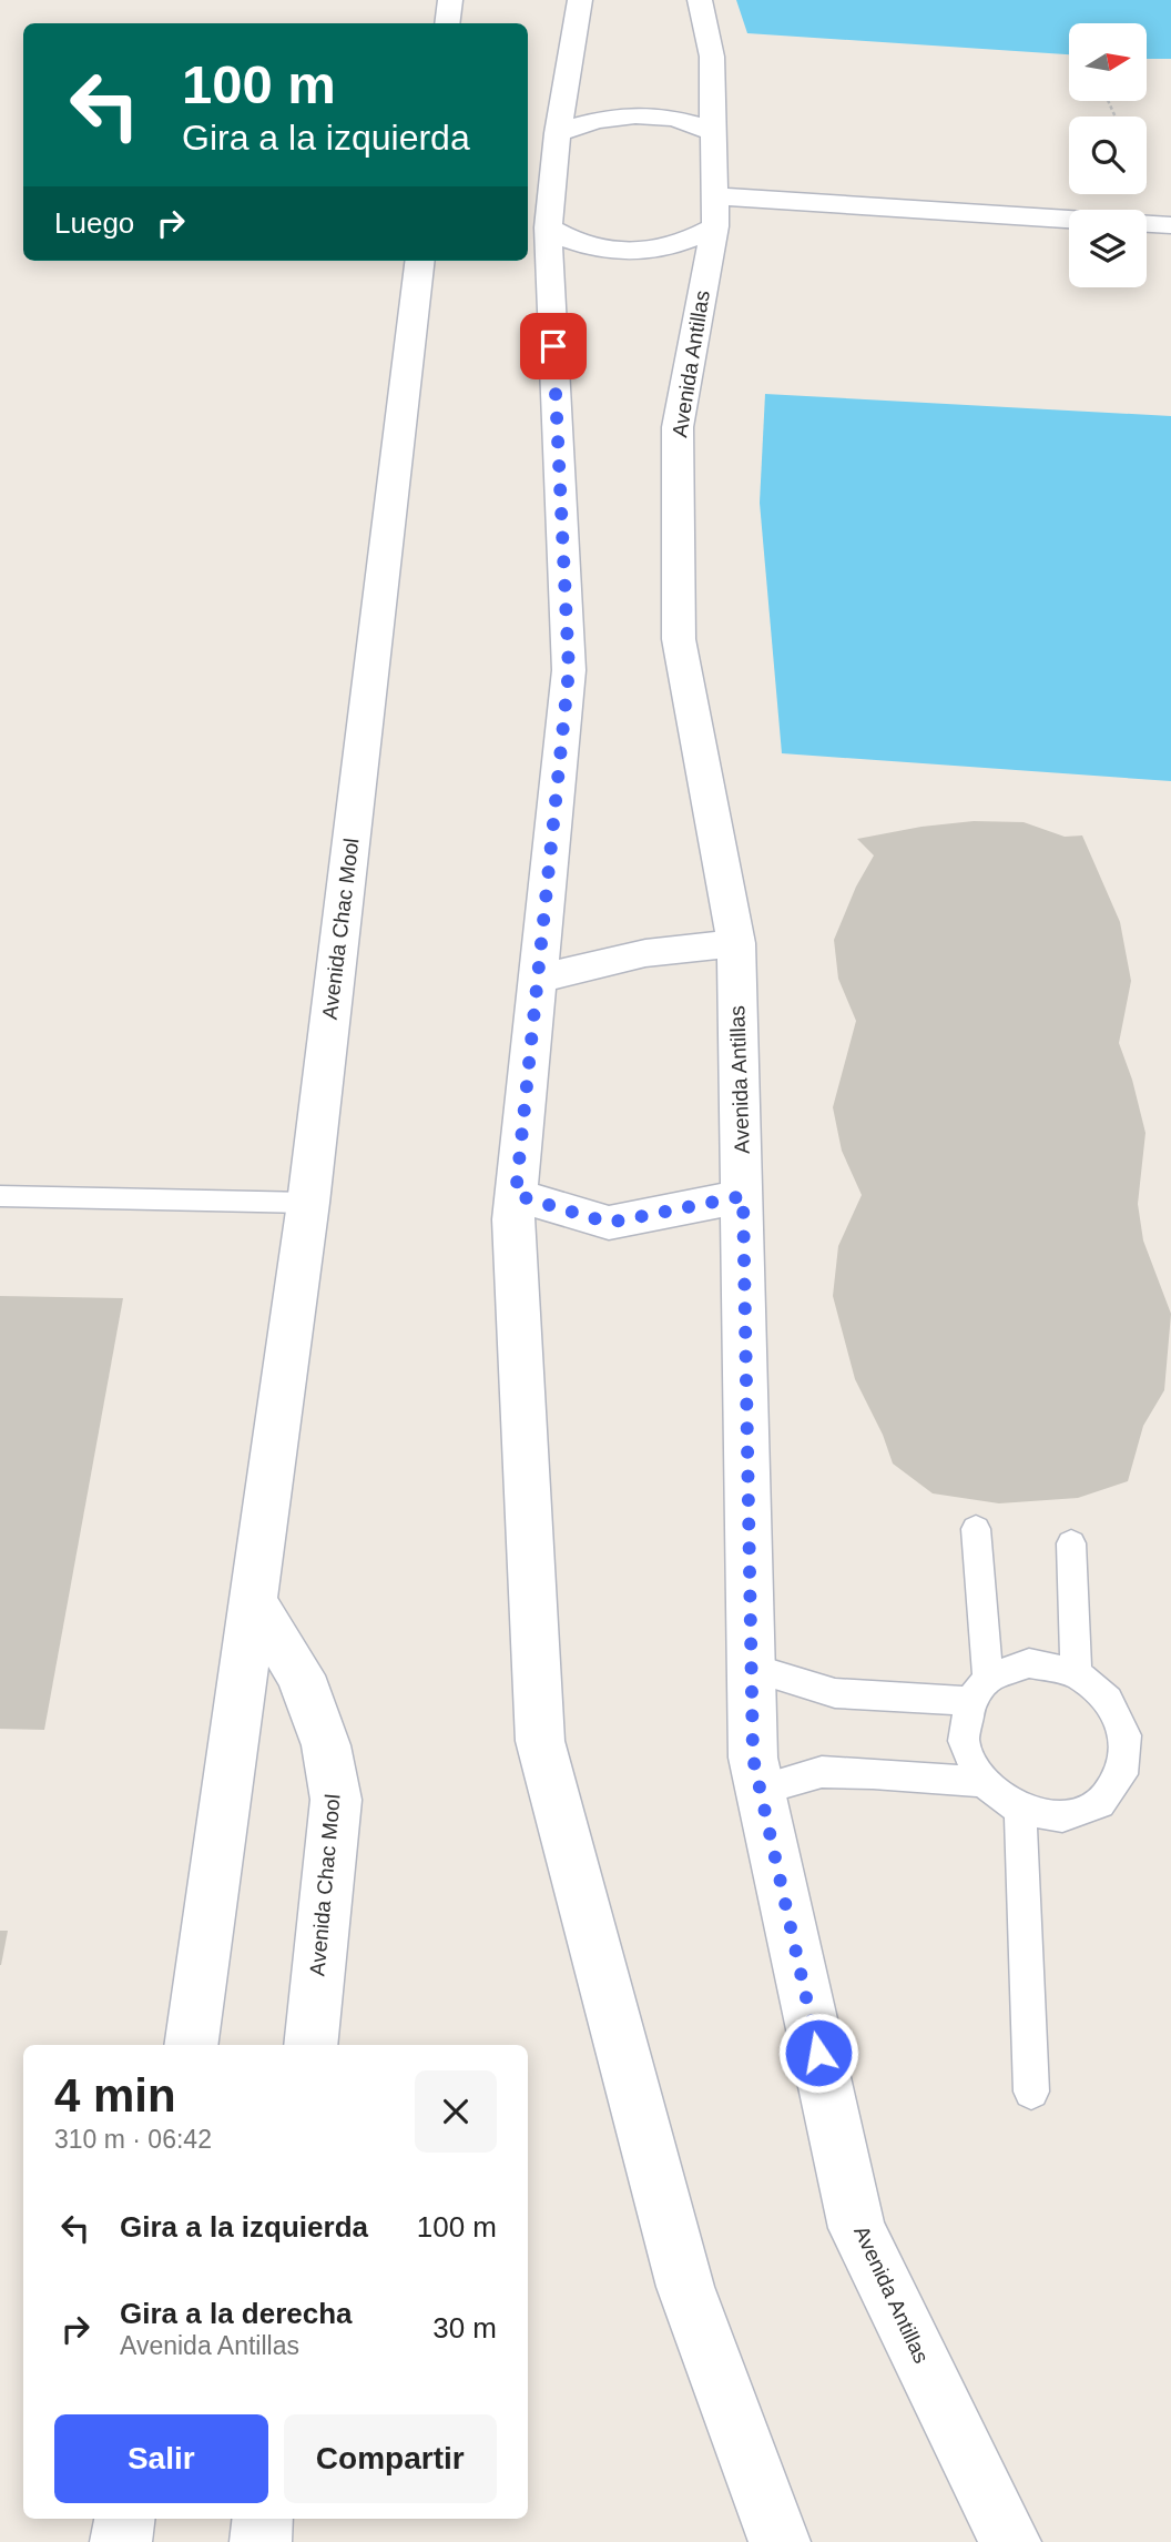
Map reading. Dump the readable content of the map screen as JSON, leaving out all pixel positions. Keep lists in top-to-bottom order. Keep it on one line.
{"streets":{"street":["Avenida Antillas","Avenida Chac Mool"]},"north":"right","page":{"turn":["100 m","Gira a la izquierda"],"then":"Luego","heading":["4 min","310 m · 06:42"],"list":[{"name":"Gira a la izquierda","value":"100 m"},{"name":"Gira a la derecha","note":"Avenida Antillas","value":"30 m"}],"buttons":["Salir","Compartir"]}}
